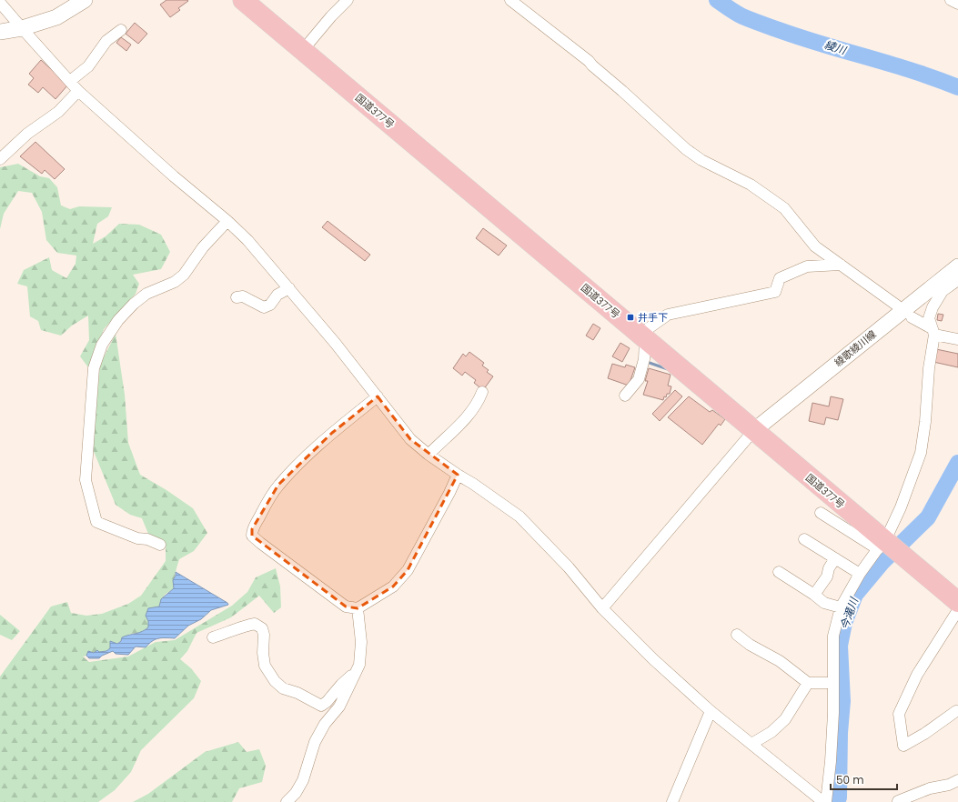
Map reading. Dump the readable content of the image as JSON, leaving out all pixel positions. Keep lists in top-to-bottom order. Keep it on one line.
{"streets":{"highway":["国道377号"],"main road":["綾歌綾川線"]},"crossings":[["国道377号","綾歌綾川線"]],"water":["綾川","今滝川"],"places":{"transit":["井手下"]},"scale_bar":"50 m"}
